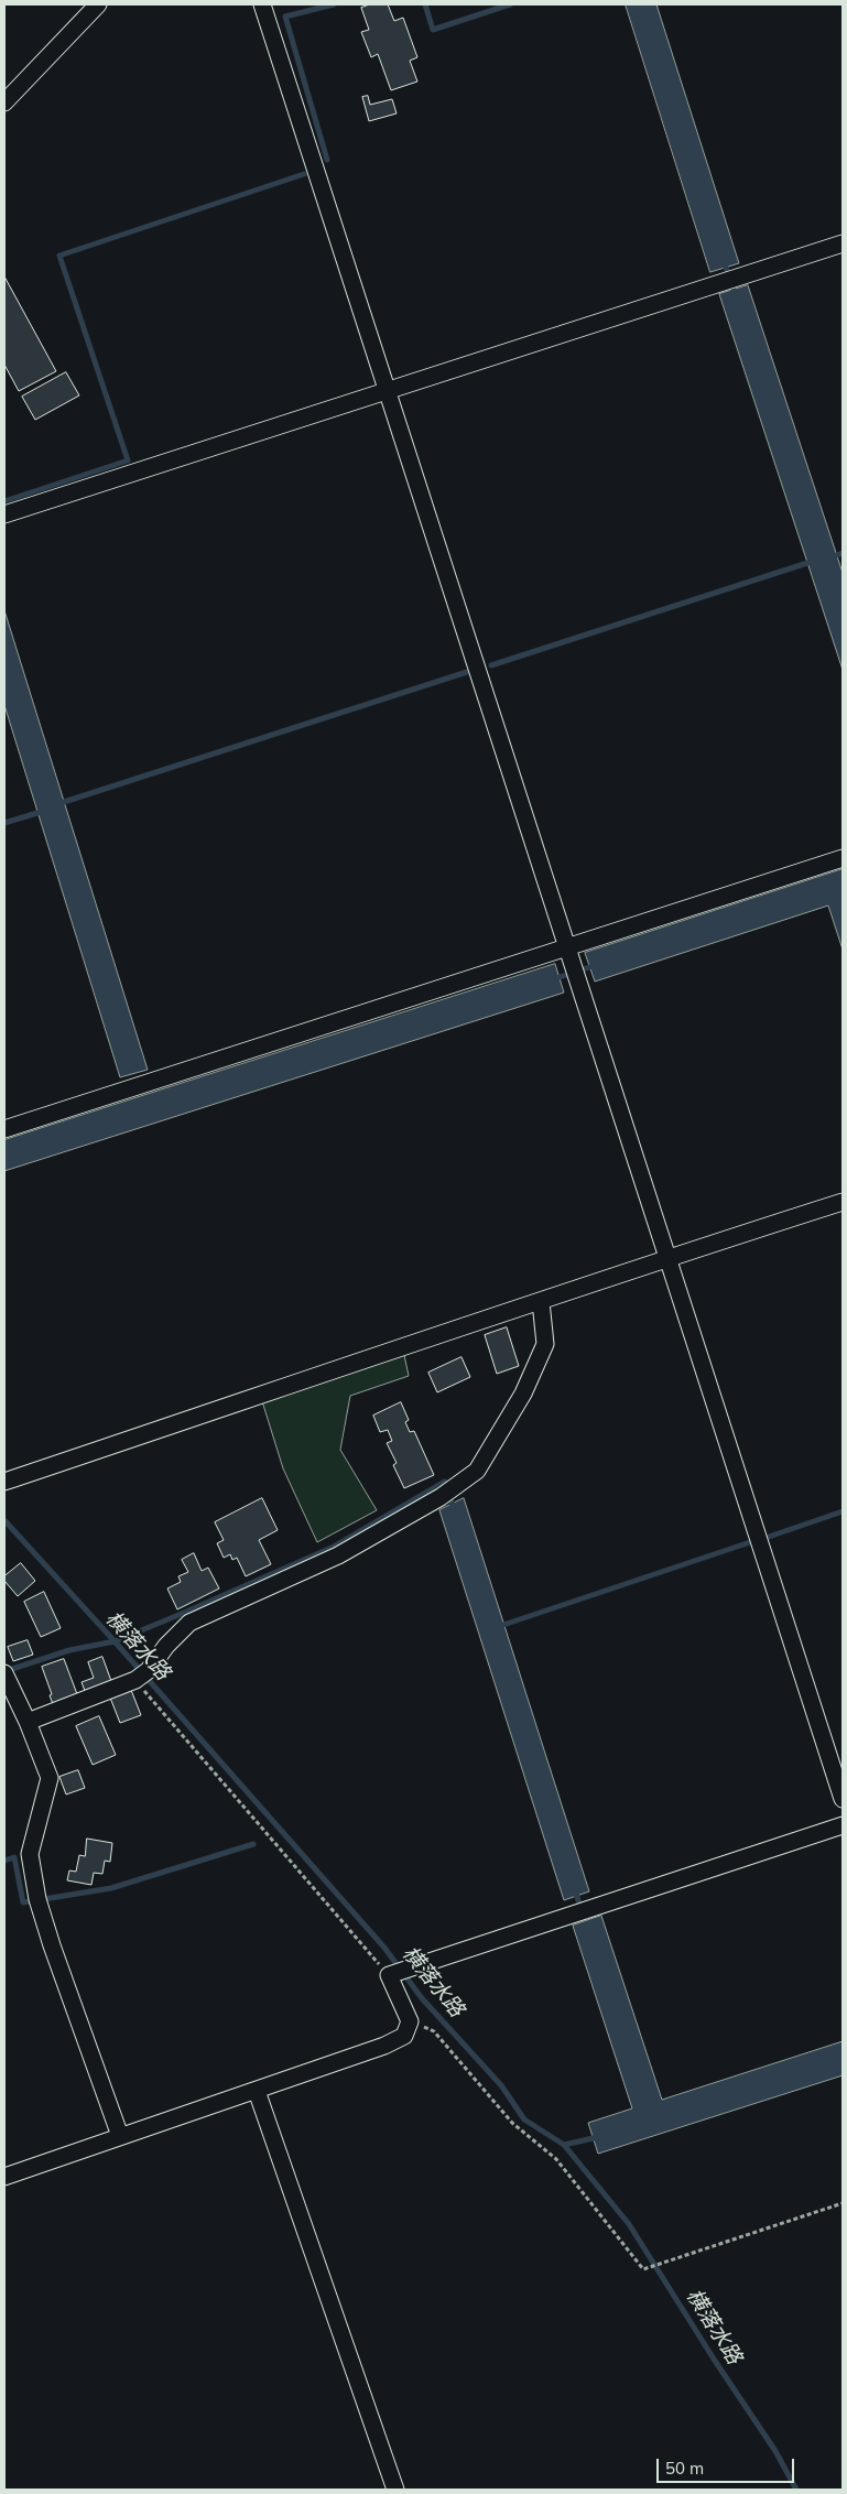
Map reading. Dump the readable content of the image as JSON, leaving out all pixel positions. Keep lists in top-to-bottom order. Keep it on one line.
{"water":["横落水路"],"scale_bar":"50 m"}
